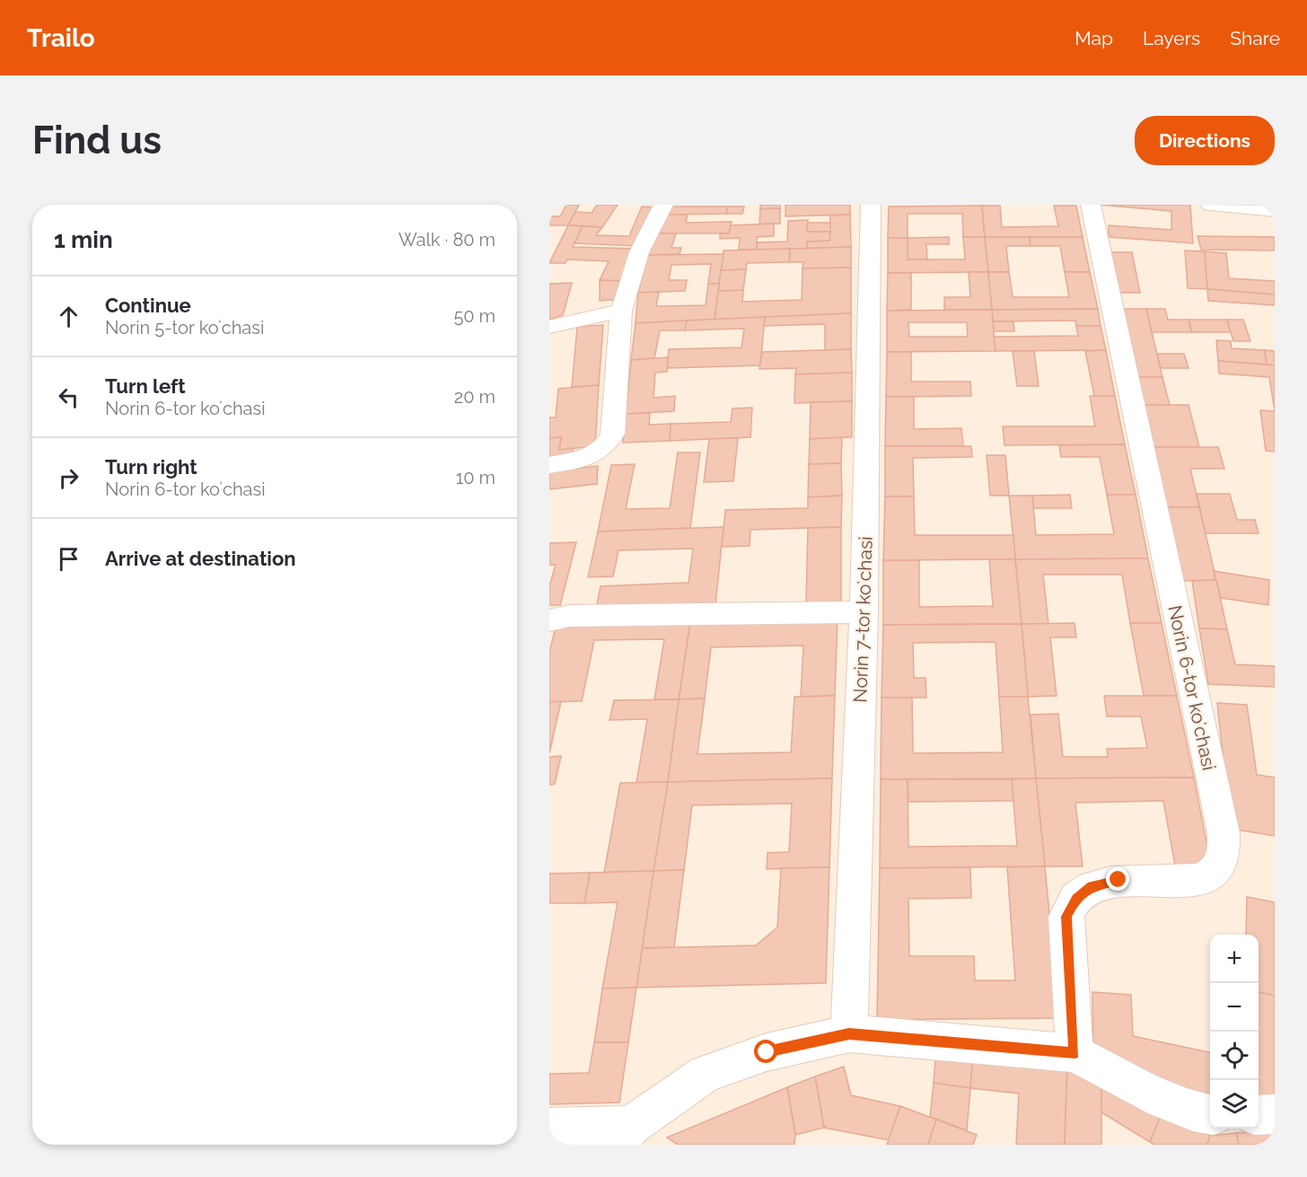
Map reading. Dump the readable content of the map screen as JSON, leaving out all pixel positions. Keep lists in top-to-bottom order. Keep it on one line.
{"streets":{"street":["Norin 7-tor koʻchasi","Norin 6-tor koʻchasi"]},"page":{"header":"Trailo","nav":["Map","Layers","Share"],"buttons":"Directions","title":"Find us","heading":["1 min","Walk · 80 m"],"list":[["Continue","Norin 5-tor koʻchasi","50 m"],["Turn left","Norin 6-tor koʻchasi","20 m"],["Turn right","Norin 6-tor koʻchasi","10 m"],"Arrive at destination"],"map_buttons":["+","−"]}}
